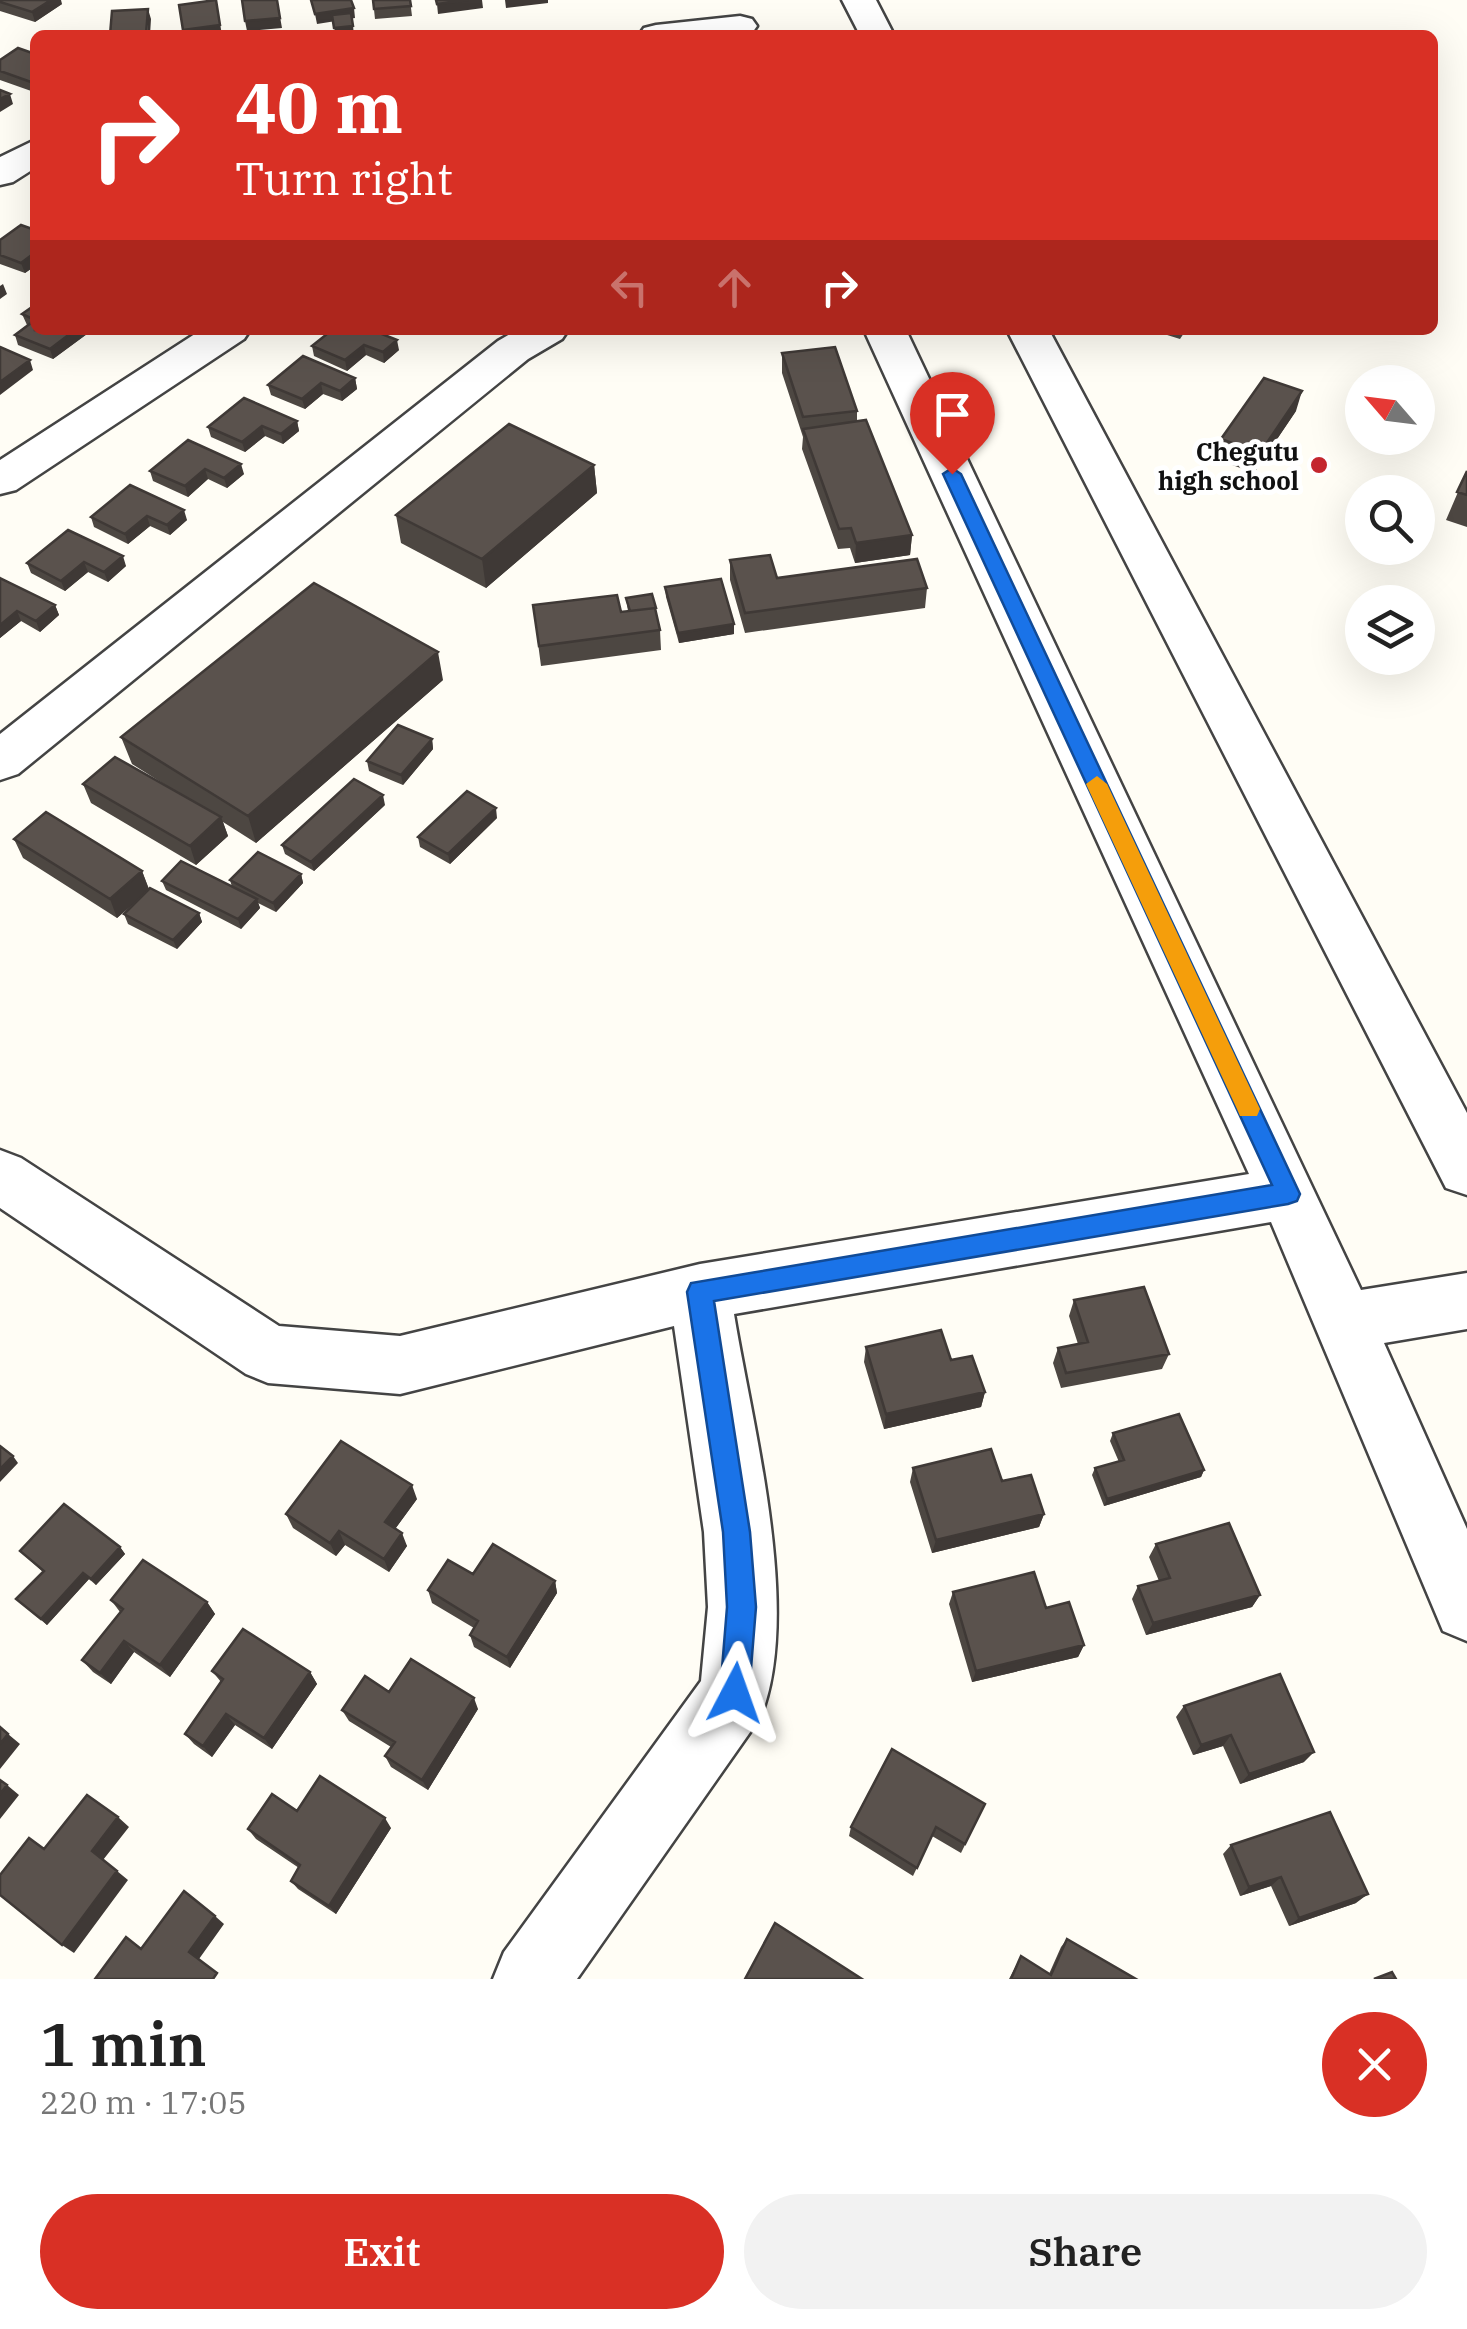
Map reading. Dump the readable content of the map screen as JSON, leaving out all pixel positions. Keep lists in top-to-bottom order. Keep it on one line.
{"places":["Chegutu high school"],"north":"top left","page":{"turn":["40 m","Turn right"],"heading":["1 min","220 m · 17:05"],"buttons":["Exit","Share"]}}
